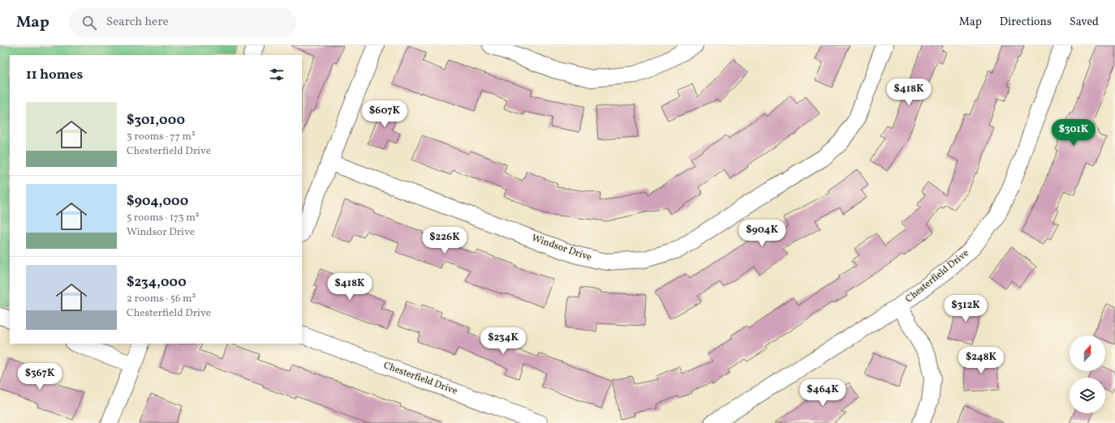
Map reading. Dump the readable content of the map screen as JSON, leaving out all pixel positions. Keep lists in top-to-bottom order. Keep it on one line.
{"streets":{"street":["Windsor Drive","Chesterfield Drive"]},"north":"top","page":{"header":"Map","search":"Search here","nav":["Map","Directions","Saved"],"heading":"11 homes","price":["$418K","$607K","$301K","$904K","$226K","$418K","$312K","$234K","$248K","$367K","$464K"],"list":[{"name":"$301,000","note":"3 rooms · 77 m² · Chesterfield Drive"},{"name":"$904,000","note":"5 rooms · 173 m² · Windsor Drive"},{"name":"$234,000","note":"2 rooms · 56 m² · Chesterfield Drive"}]}}
